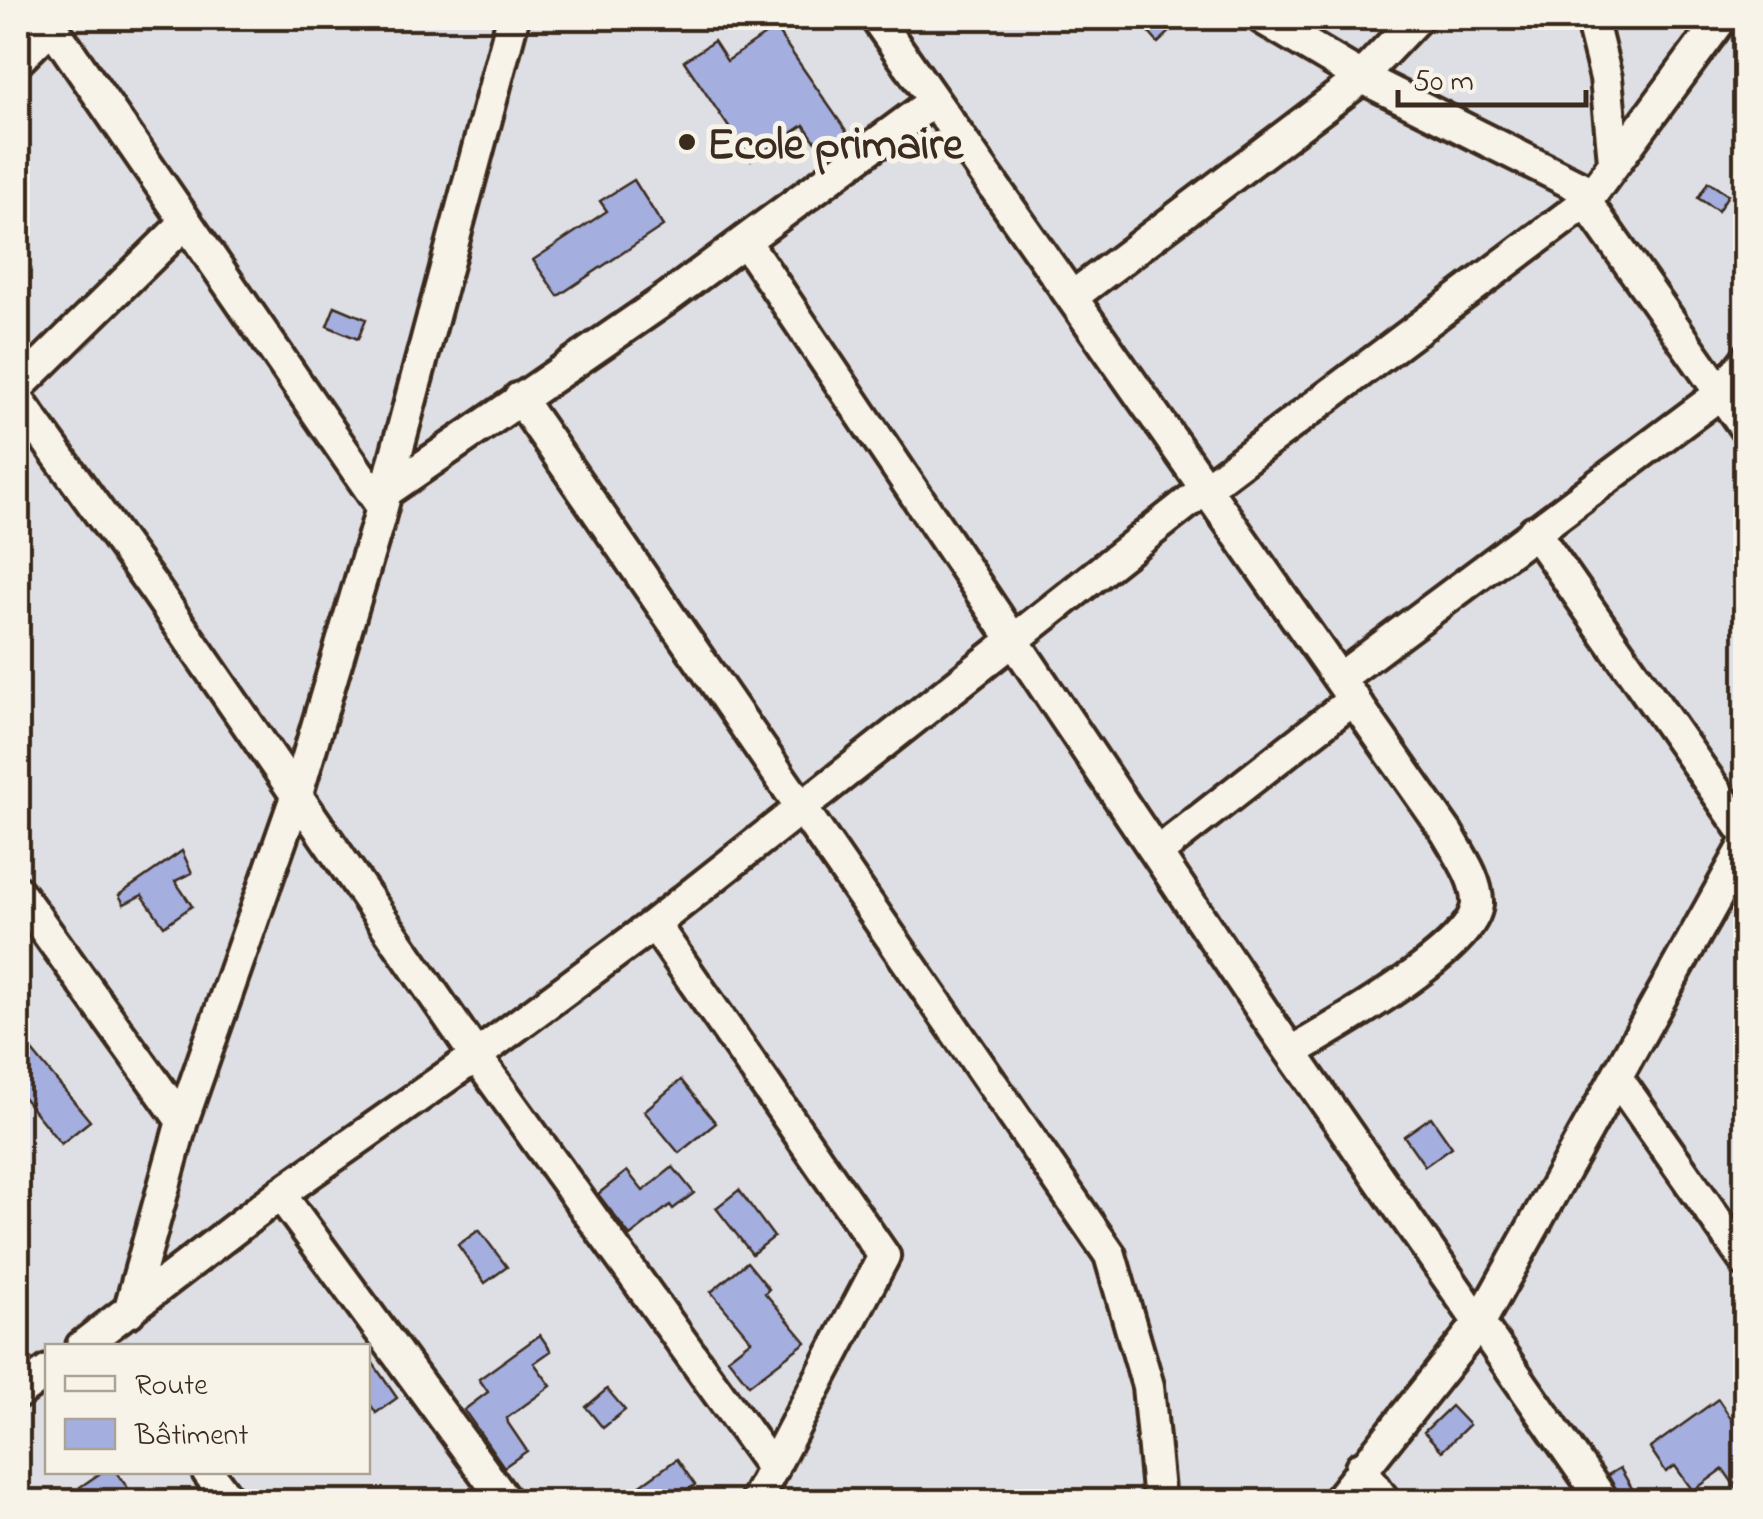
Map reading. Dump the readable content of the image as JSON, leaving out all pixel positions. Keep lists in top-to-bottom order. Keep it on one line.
{"places":["Ecole primaire"],"legend":["Route","Bâtiment"],"scale_bar":"50 m"}
